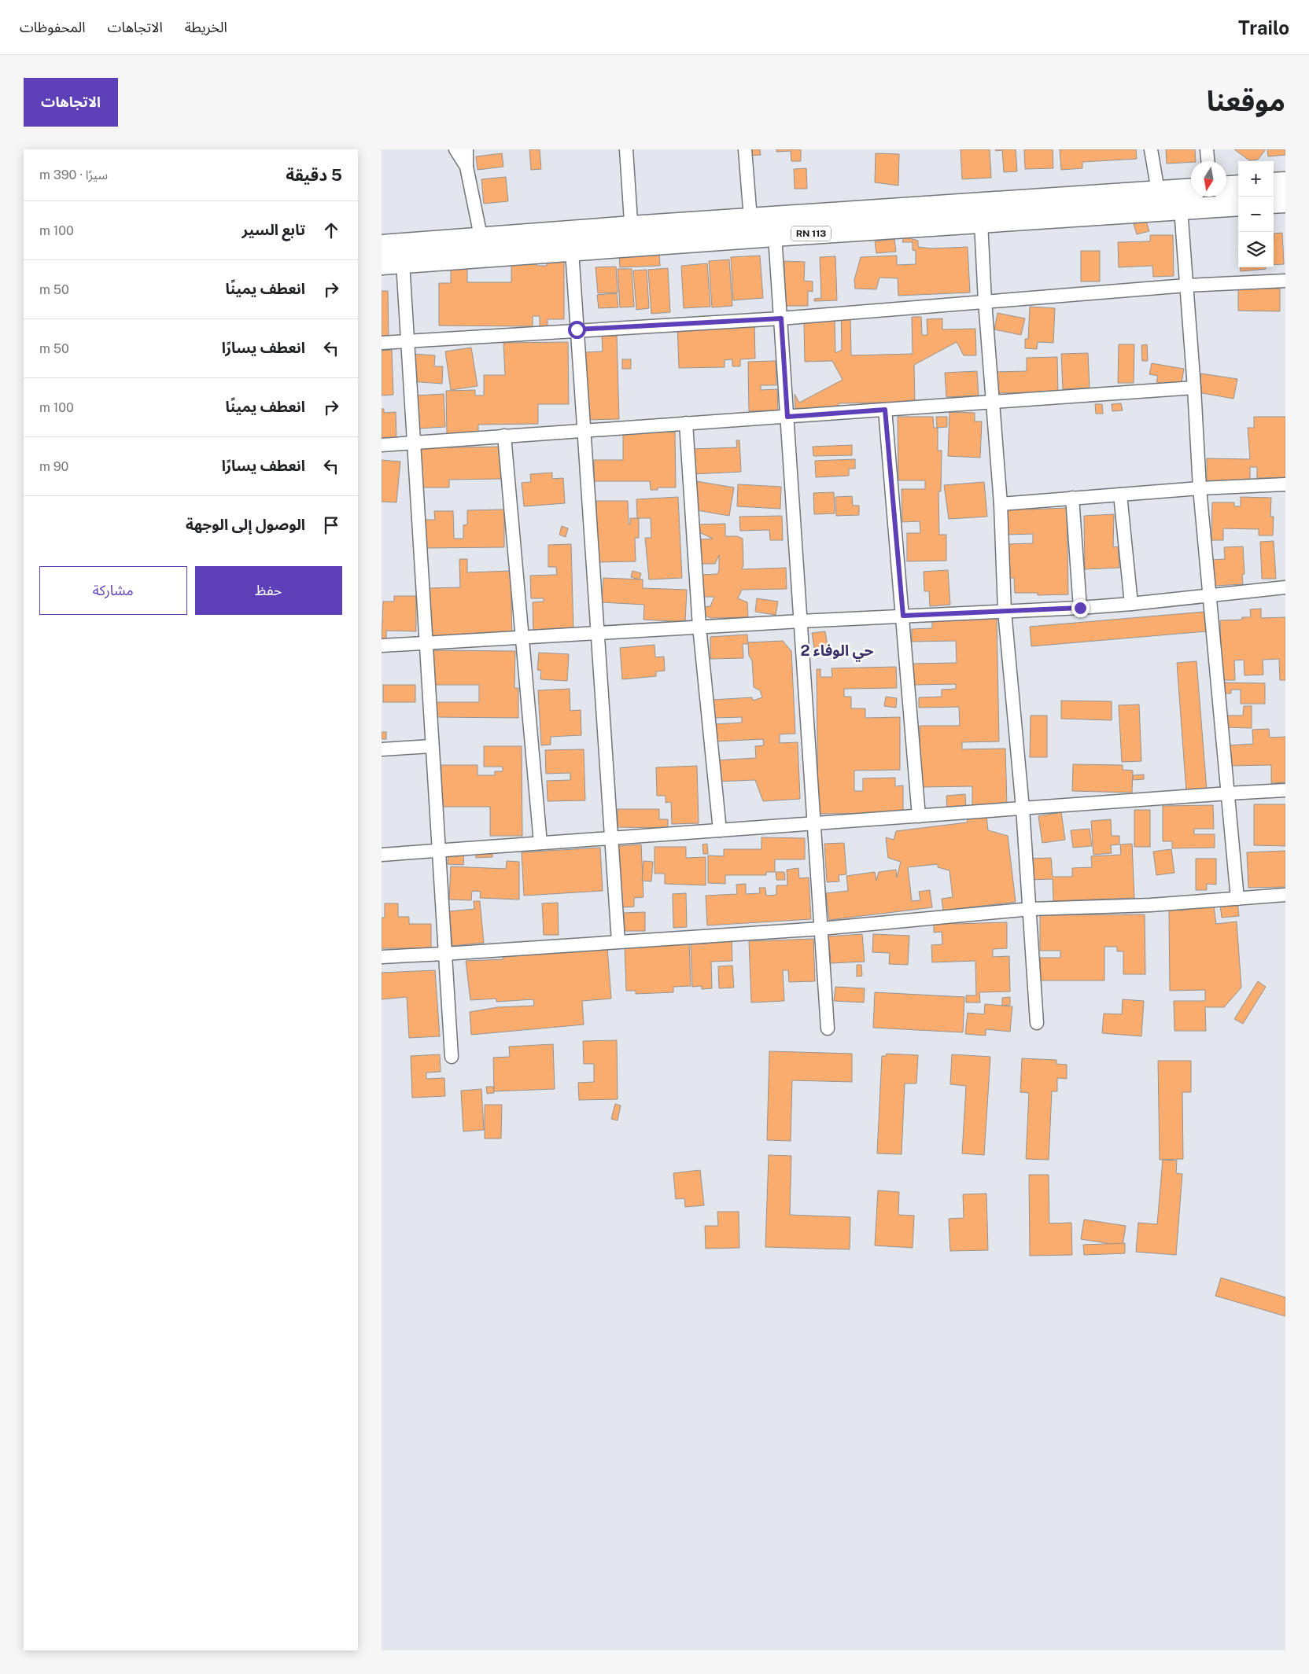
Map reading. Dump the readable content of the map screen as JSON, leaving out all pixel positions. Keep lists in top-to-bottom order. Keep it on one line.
{"streets":{"main road":["RN 113"]},"districts":["حي الوفاء 2"],"north":"bottom","page":{"header":"Trailo","nav":["الخريطة","الاتجاهات","المحفوظات"],"title":"موقعنا","buttons":["الاتجاهات",["حفظ","مشاركة"]],"heading":["5 دقيقة","سيرًا · 390 m"],"map_buttons":["+","−"],"list":[["تابع السير","100 m"],["انعطف يمينًا","50 m"],["انعطف يسارًا","50 m"],["انعطف يمينًا","100 m"],["انعطف يسارًا","90 m"],"الوصول إلى الوجهة"]}}
